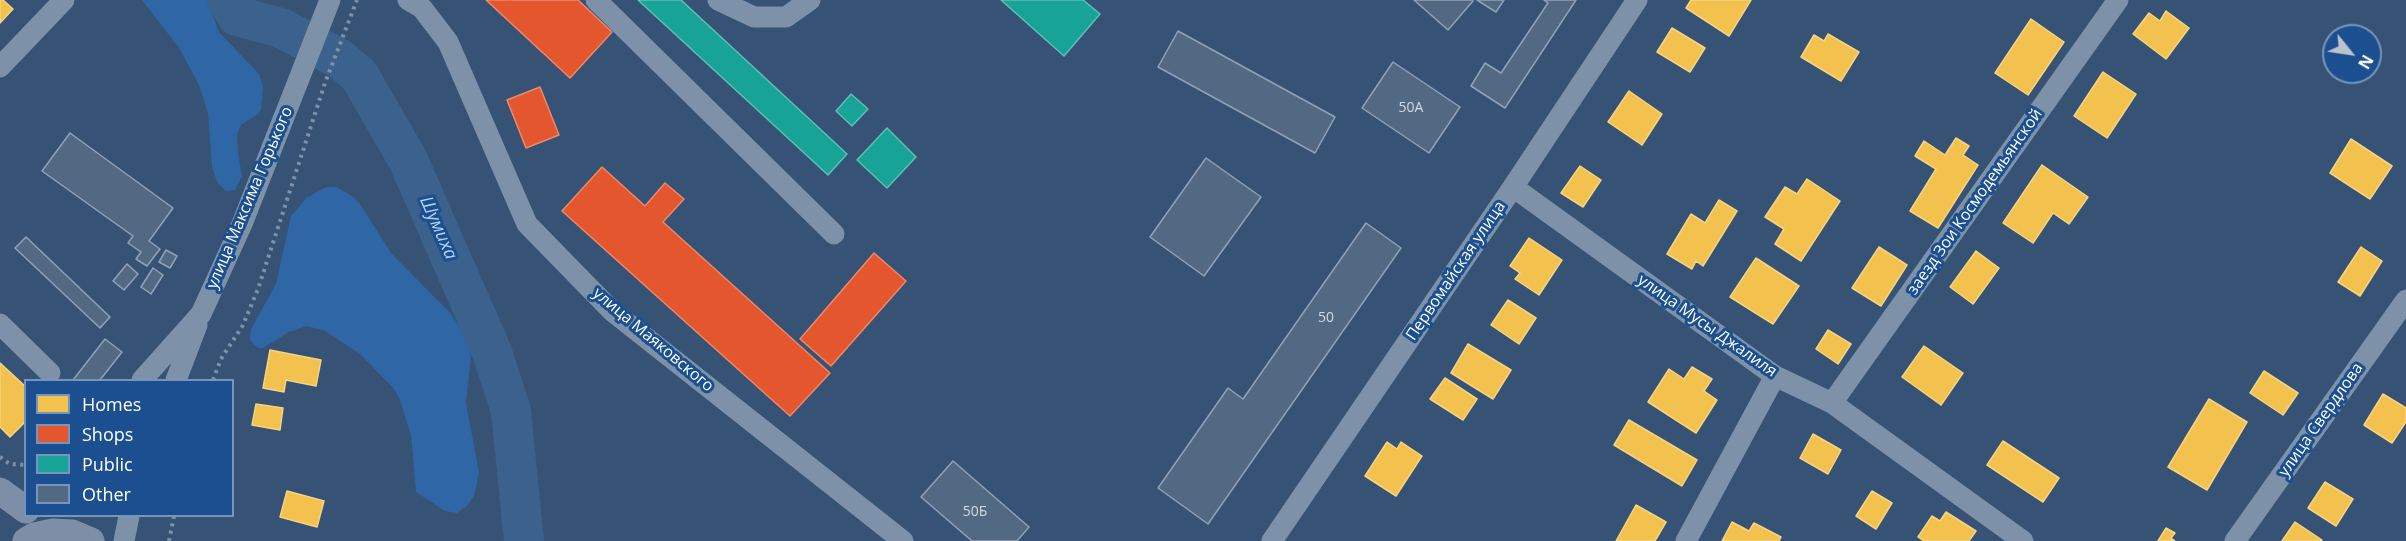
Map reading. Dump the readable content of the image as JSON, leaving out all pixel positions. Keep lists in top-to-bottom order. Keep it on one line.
{"streets":{"street":["улица Максима Горького","заезд Зои Космодемьянской","Первомайская улица","улица Мусы Джалиля","улица Маяковского","улица Свердлова"]},"crossings":[["заезд Зои Космодемьянской","улица Мусы Джалиля"],["Первомайская улица","улица Мусы Джалиля"]],"water":["Шумиха"],"house_numbers":["50А","50","50Б"],"legend":["Homes","Shops","Public","Other"],"north":"bottom right"}
